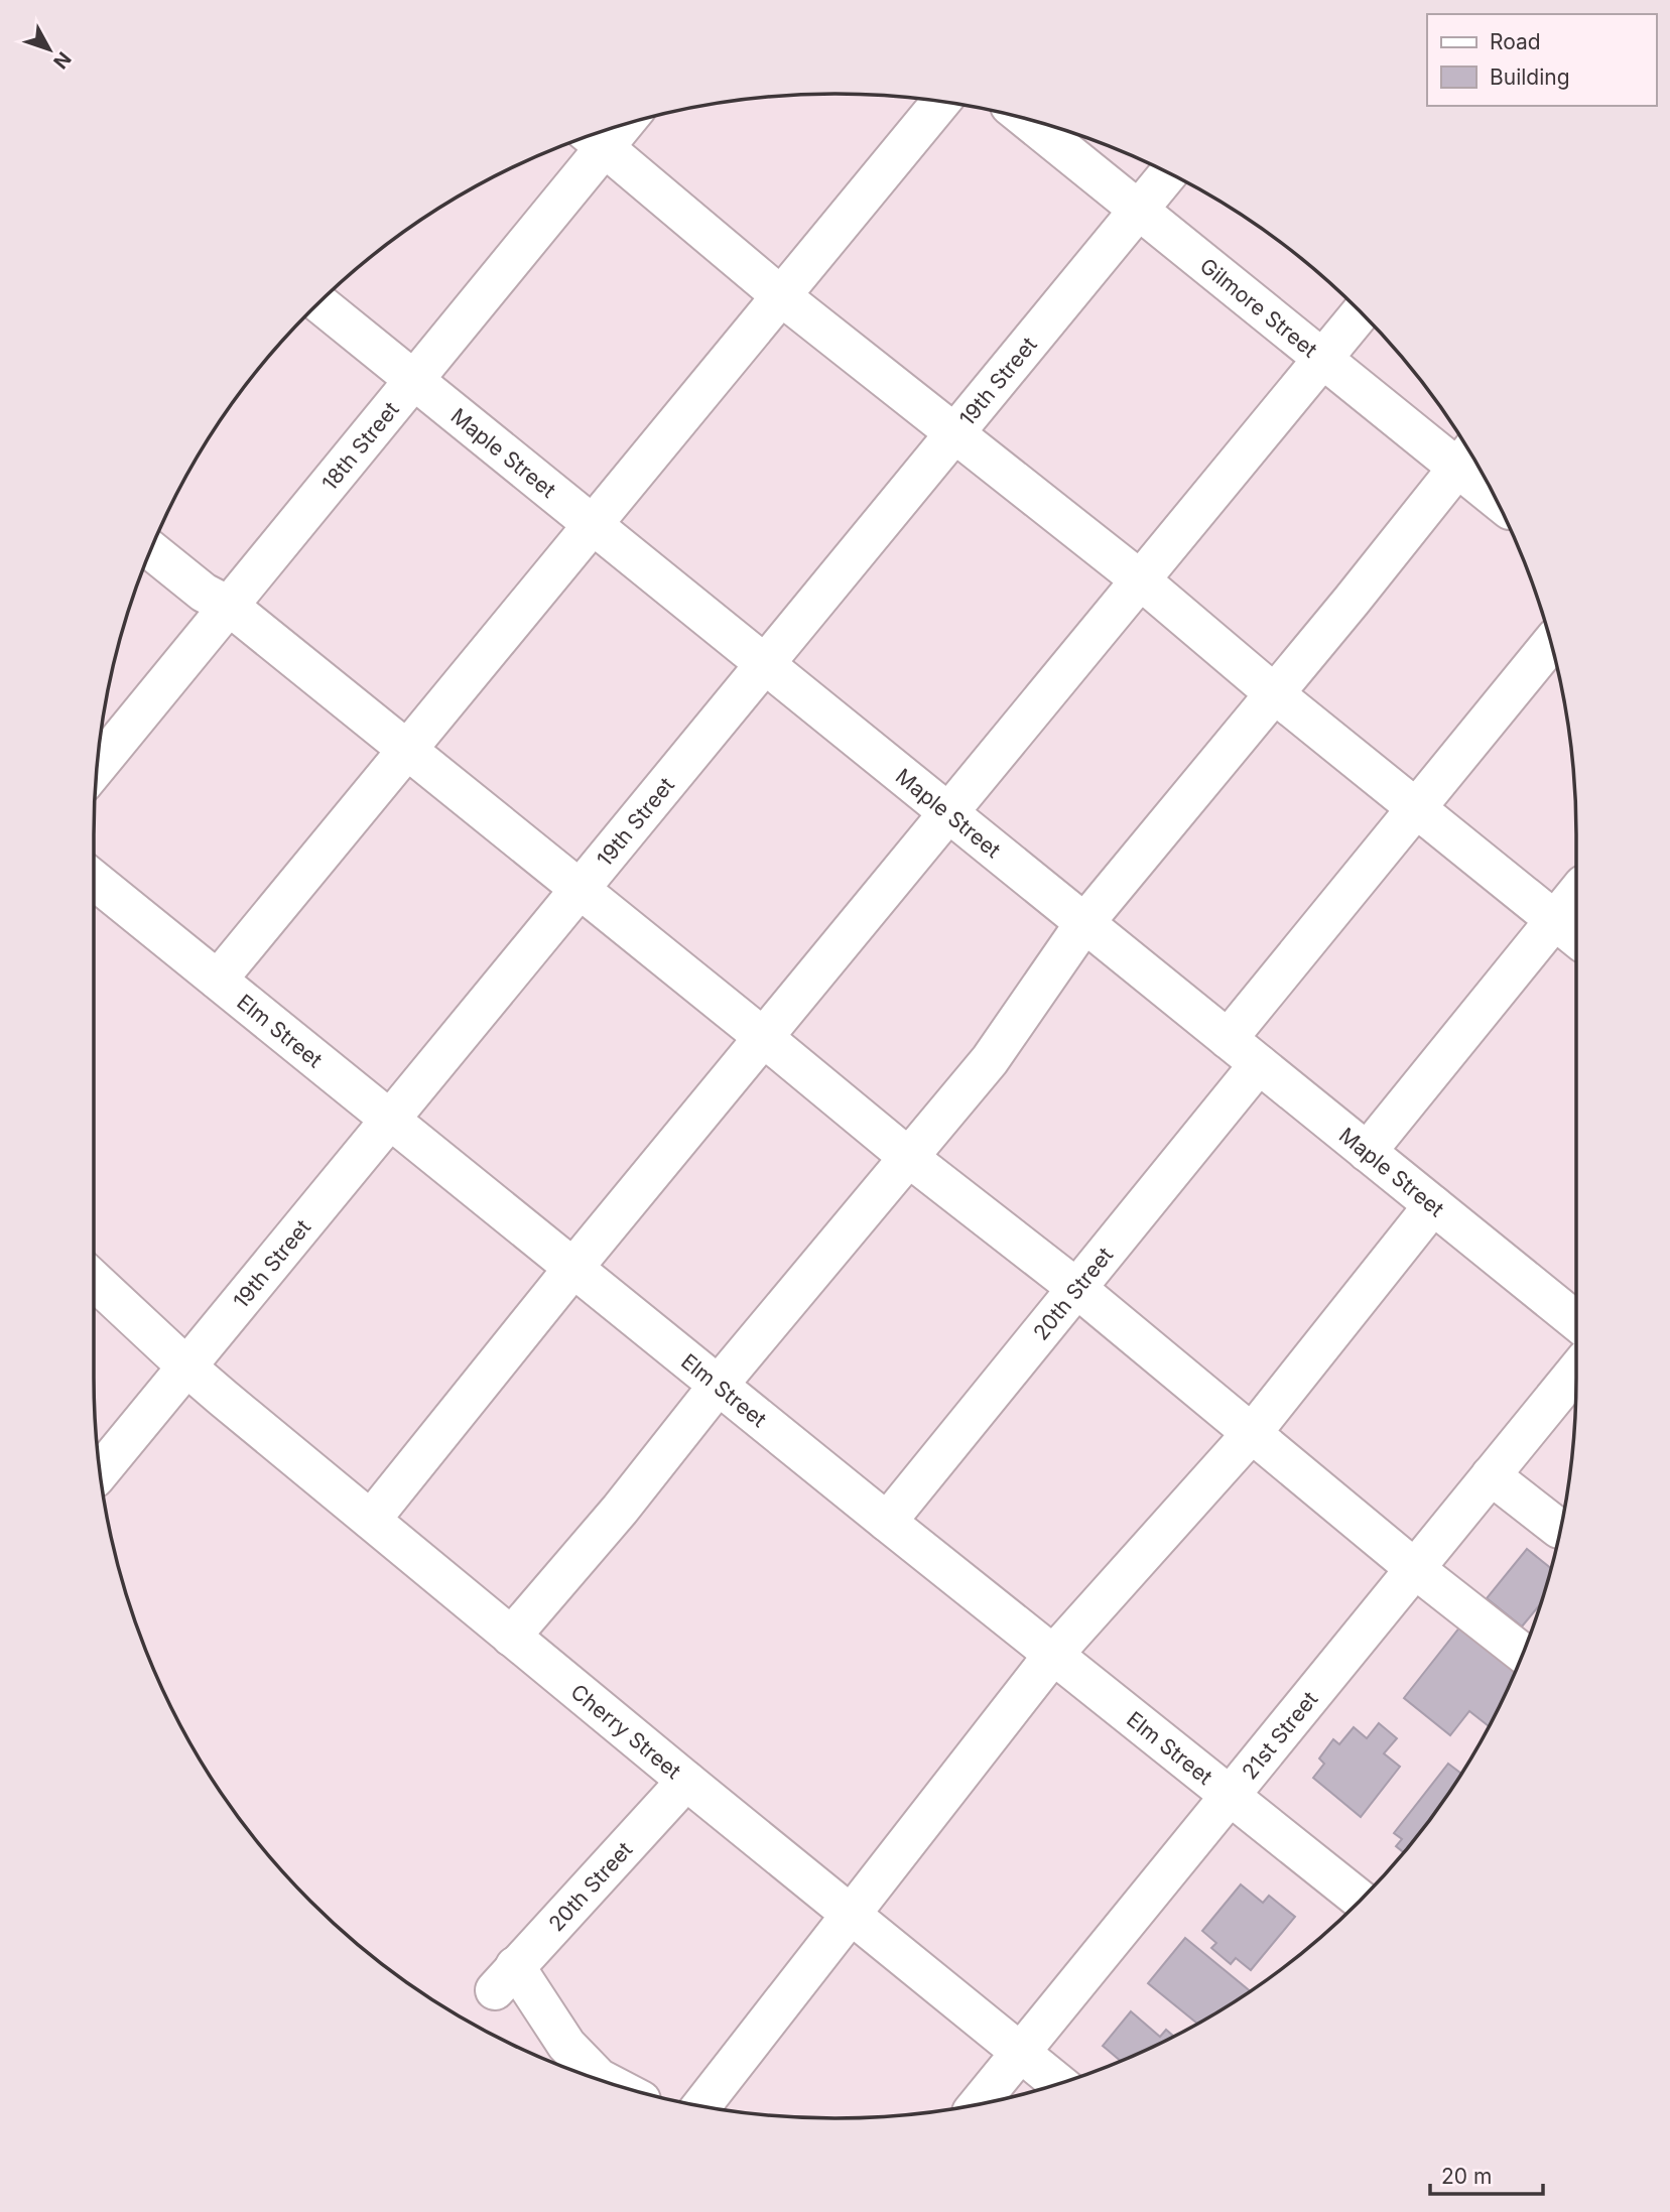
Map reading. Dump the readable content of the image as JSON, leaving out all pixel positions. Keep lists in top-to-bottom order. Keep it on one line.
{"streets":{"street":["Gilmore Street","19th Street","18th Street","Maple Street","Elm Street","20th Street","Cherry Street","21st Street"]},"crossings":[["Gilmore Street","19th Street"],["19th Street","Maple Street"],["19th Street","Elm Street"],["19th Street","Cherry Street"],["18th Street","Maple Street"],["Maple Street","20th Street"],["Elm Street","20th Street"],["Elm Street","21st Street"],["20th Street","Cherry Street"],["Cherry Street","21st Street"]],"legend":["Road","Building"],"scale_bar":"20 m","north":"bottom right"}
